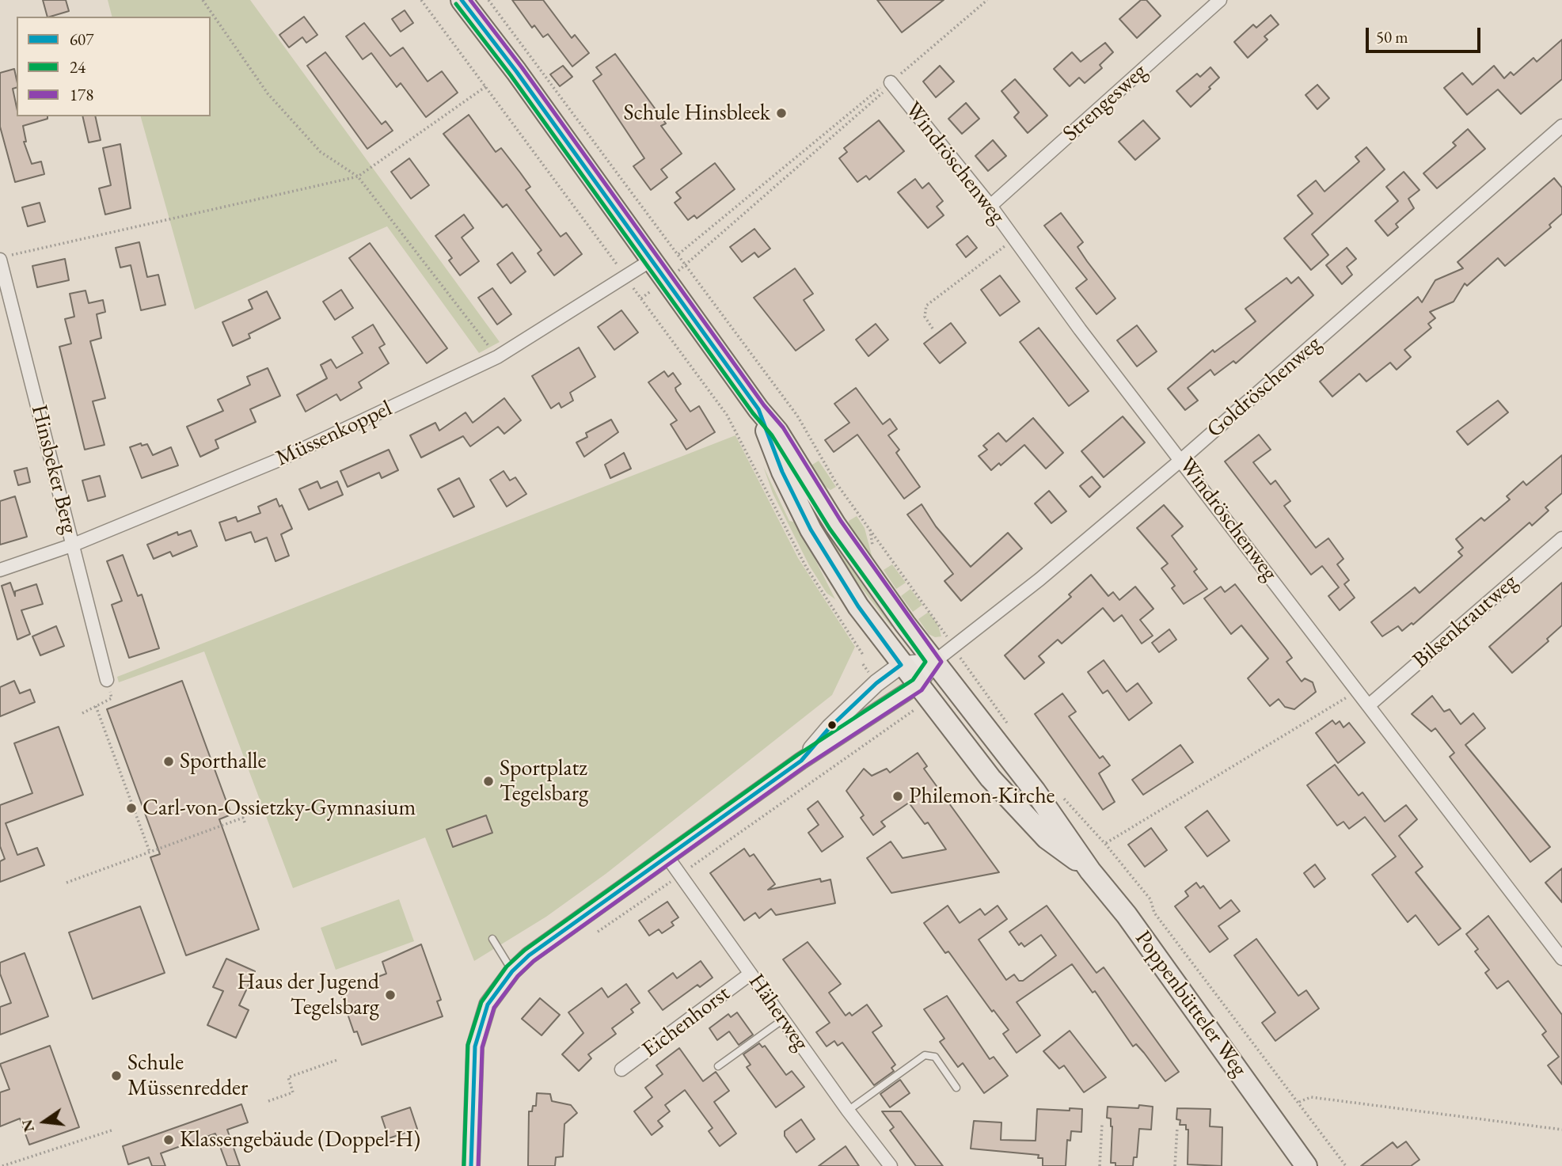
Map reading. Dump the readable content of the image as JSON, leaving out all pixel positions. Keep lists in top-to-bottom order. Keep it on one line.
{"streets":{"main road":["Poppenbütteler Weg"],"street":["Strengesweg","Windröschenweg","Goldröschenweg","Müssenkoppel","Hinsbeker Berg","Bilsenkrautweg","Häherweg","Eichenhorst"]},"crossings":[["Strengesweg","Windröschenweg"],["Windröschenweg","Goldröschenweg"],["Windröschenweg","Bilsenkrautweg"],["Goldröschenweg","Poppenbütteler Weg"],["Müssenkoppel","Hinsbeker Berg"],["Müssenkoppel","Poppenbütteler Weg"],["Häherweg","Eichenhorst"]],"places":["Schule Hinsbleek","Sporthalle","Sportplatz Tegelsbarg","Philemon-Kirche","Carl-von-Ossietzky-Gymnasium","Haus der Jugend Tegelsbarg","Schule Müssenredder","Klassengebäude (Doppel-H)"],"lines":["transit line 607","transit line 178","transit line 24"],"legend":["607","24","178"],"scale_bar":"50 m","north":"left"}
